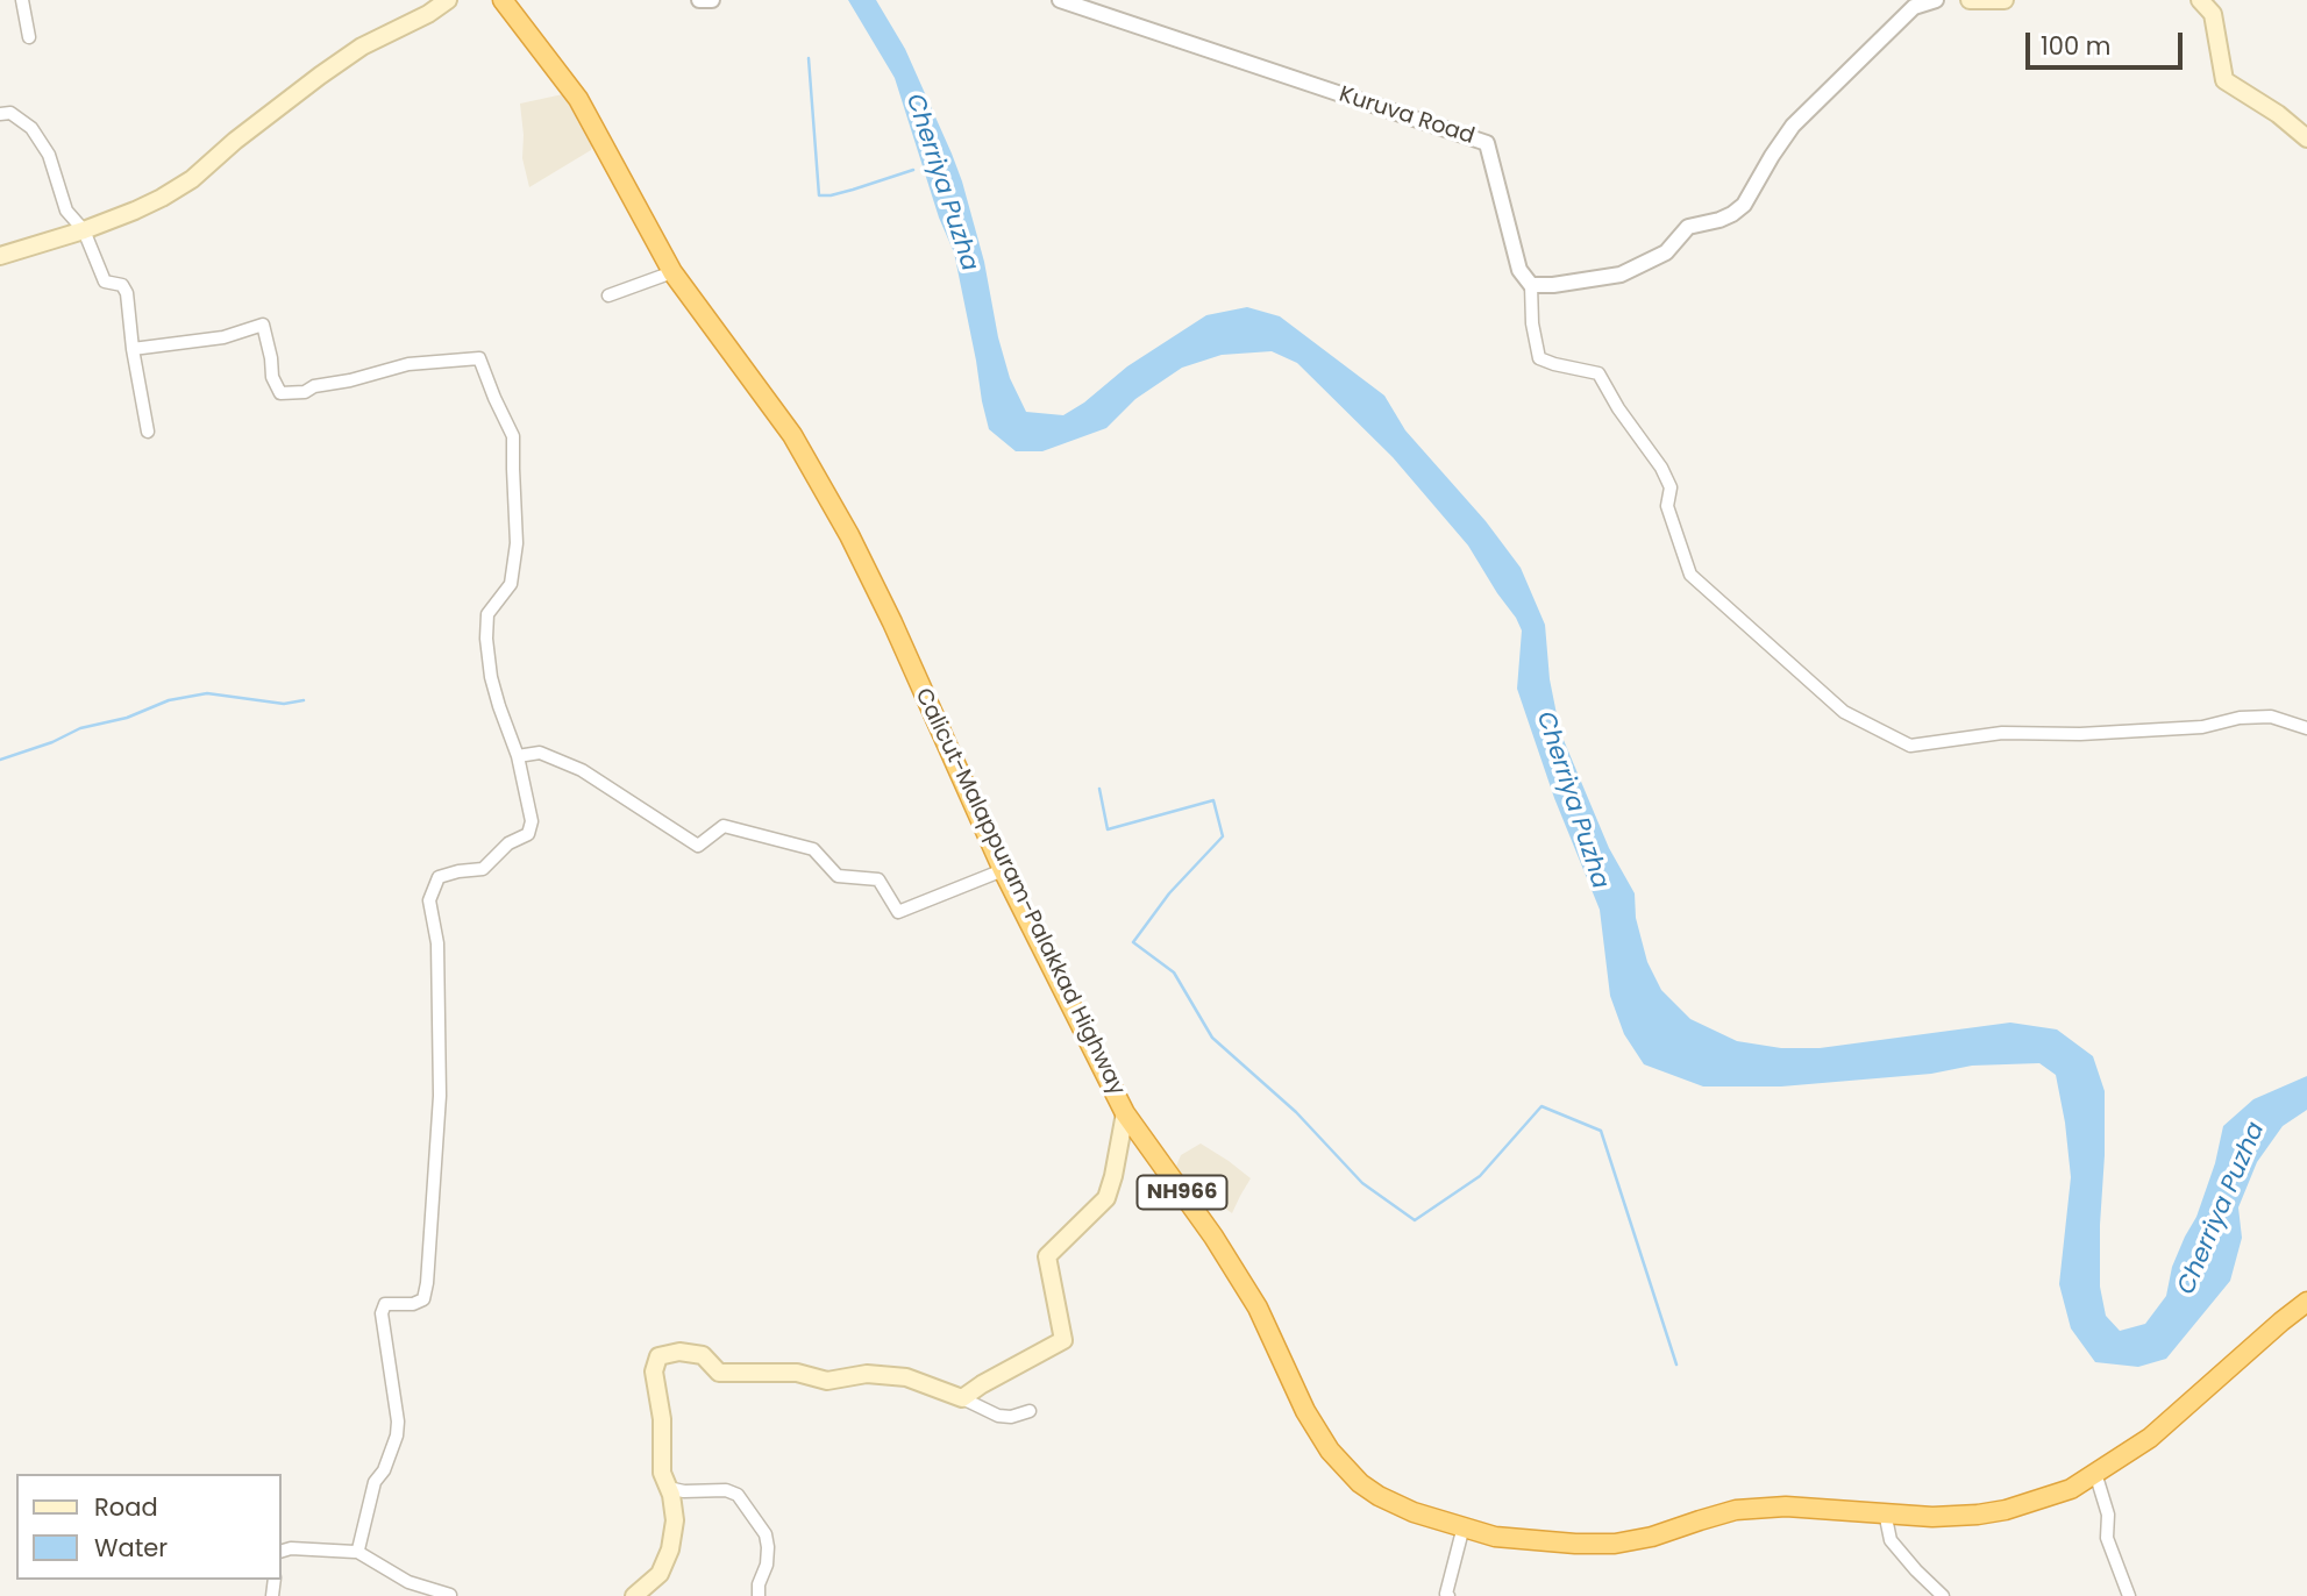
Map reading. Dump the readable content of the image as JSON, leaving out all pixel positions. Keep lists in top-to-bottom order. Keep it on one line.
{"streets":{"highway":["Calicut-Malappuram-Palakkad Highway","NH966"],"street":["Kuruva Road"]},"water":["Cherriya Puzha"],"legend":["Road","Water"],"scale_bar":"100 m"}
